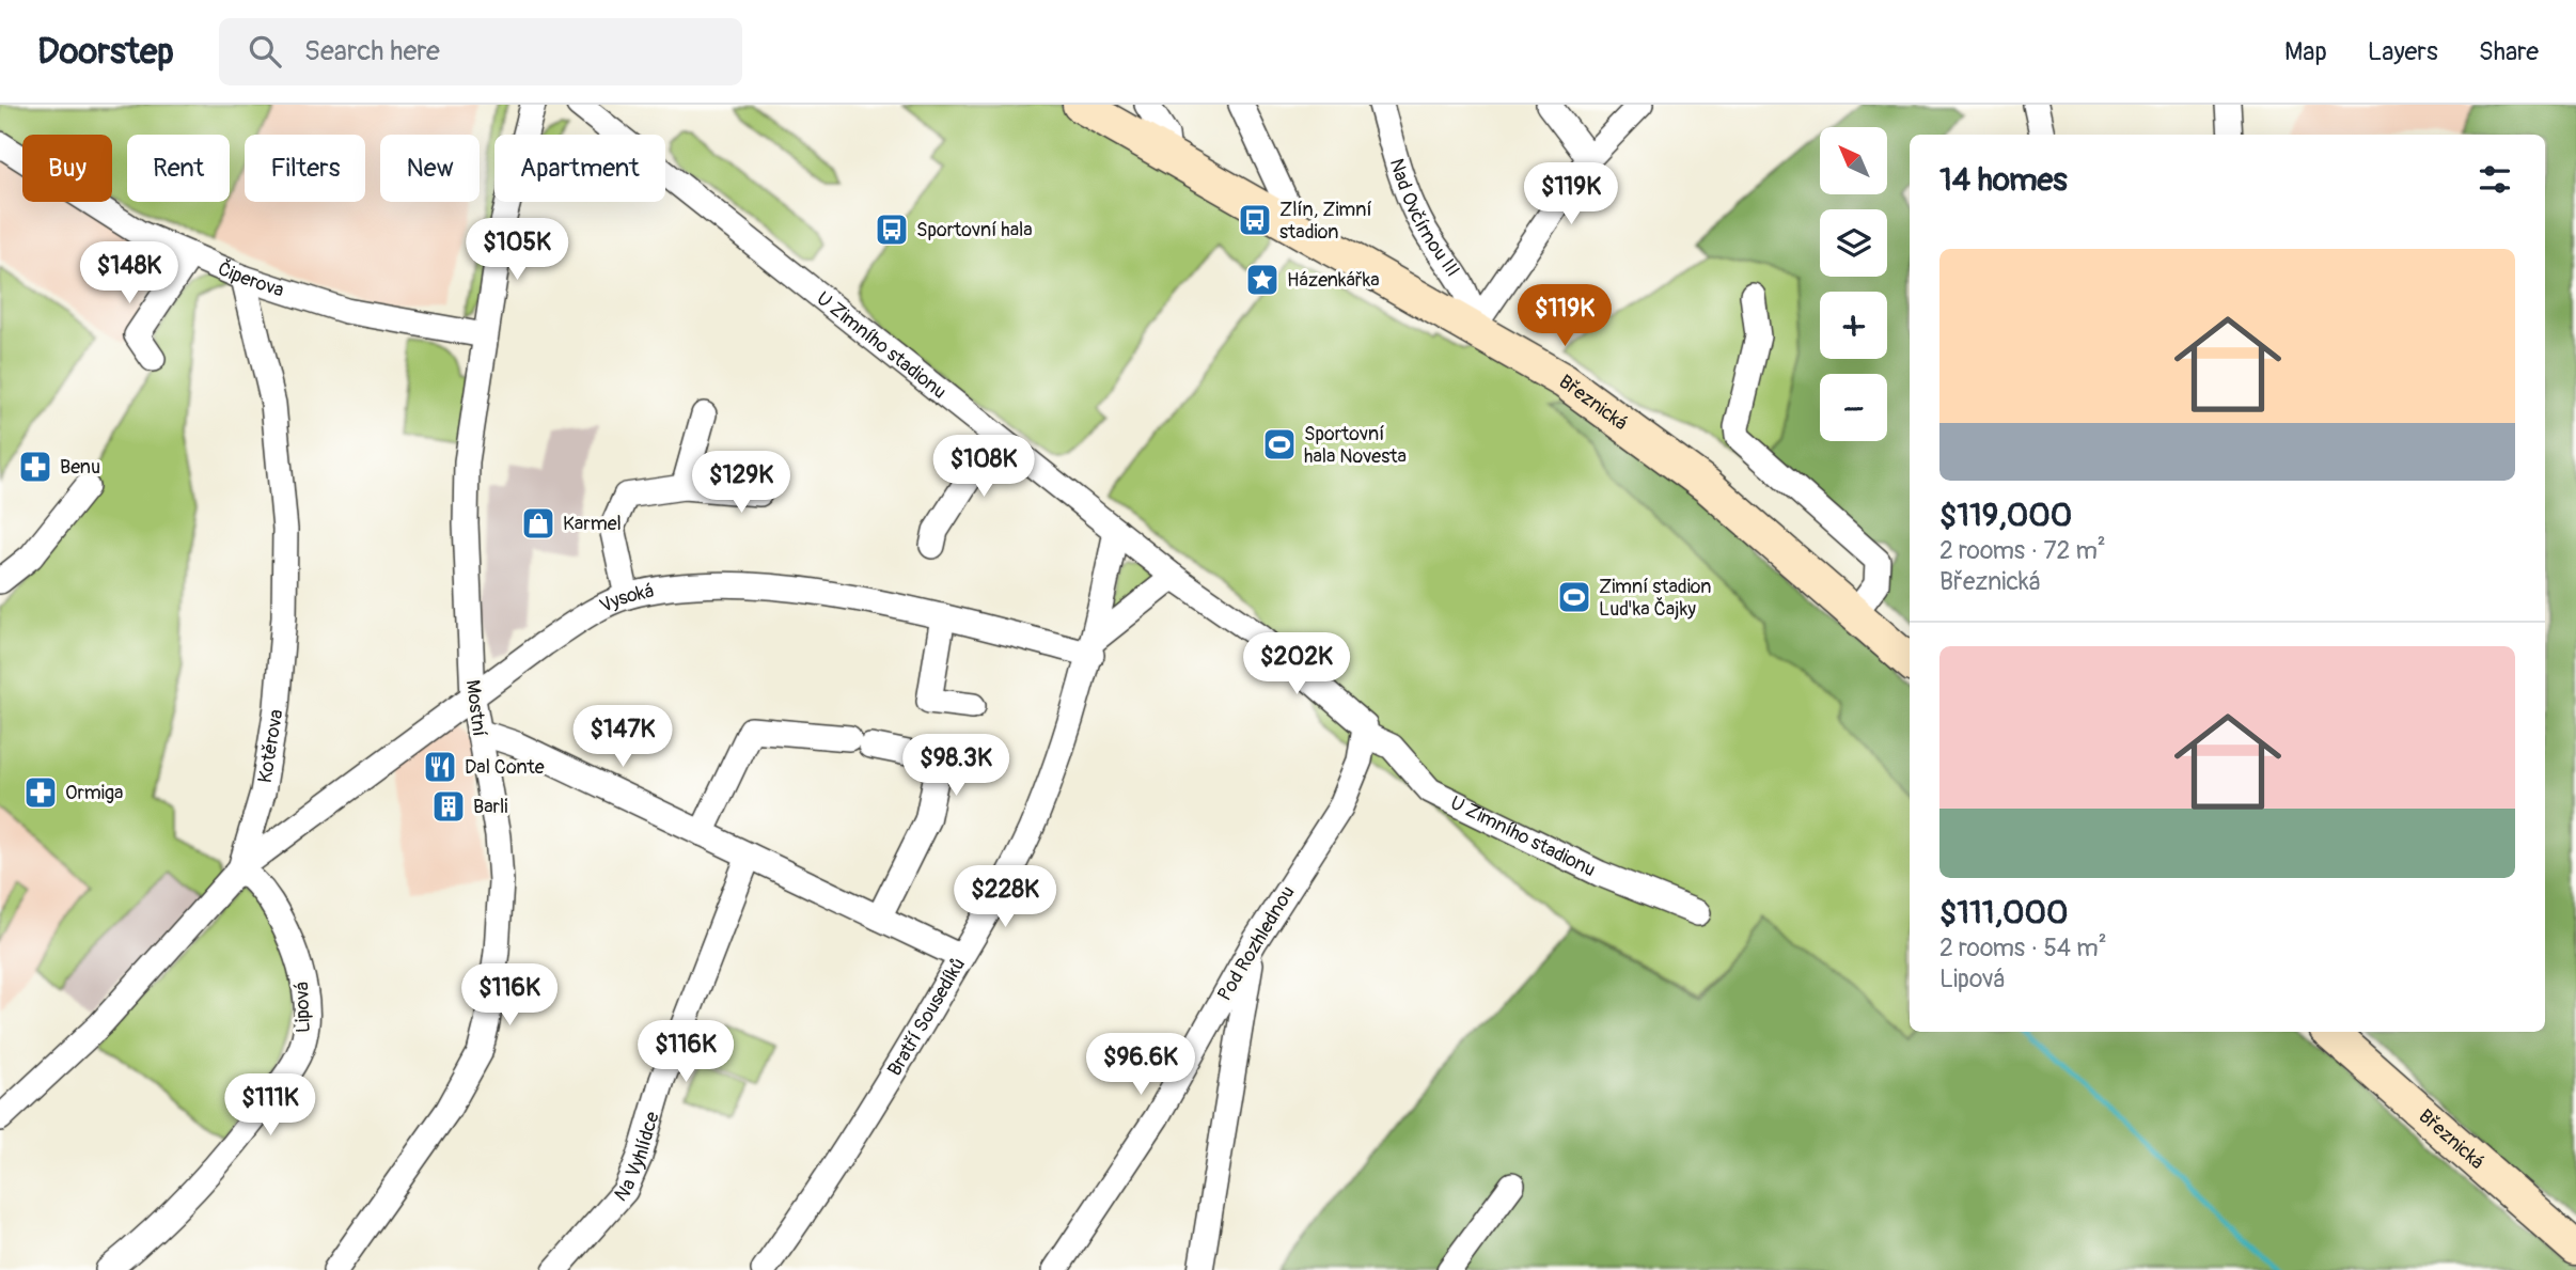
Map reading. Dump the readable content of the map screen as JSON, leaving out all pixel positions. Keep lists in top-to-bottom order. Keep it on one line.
{"streets":{"main road":["Březnická"],"street":["Nad Ovčírnou III","Čiperova","U Zimního stadionu","Vysoká","Mostní","Kotěrova","Pod Rozhlednou","Lipová","Bratří Sousedíků","Na Vyhlídce"]},"crossings":[["Nad Ovčírnou III","Březnická"],["Čiperova","Mostní"],["Čiperova","Kotěrova"],["U Zimního stadionu","Pod Rozhlednou"],["U Zimního stadionu","Bratří Sousedíků"],["Vysoká","Mostní"],["Vysoká","Kotěrova"],["Vysoká","Lipová"],["Vysoká","Bratří Sousedíků"],["Kotěrova","Lipová"]],"places":{"bus stop":["Zlín, Zimní stadion","Sportovní hala"],"place":["Házenkářka"],"sports":["Sportovní hala Novesta","Zimní stadion Luďka Čajky"],"pharmacy":["Benu","Ormiga"],"shop":["Karmel"],"restaurant":["Dal Conte"],"building":["Barli"]},"north":"top left","page":{"header":"Doorstep","search":"Search here","nav":["Map","Layers","Share"],"map_buttons":["+","−"],"chip":["Buy","Rent","Filters","New","Apartment"],"heading":"14 homes","price":["$119K","$105K","$148K","$119K","$108K","$129K","$202K","$147K","$98.3K","$228K","$116K","$116K","$96.6K","$111K"],"list":[{"name":"$119,000","note":"2 rooms · 72 m² · Březnická"},{"name":"$111,000","note":"2 rooms · 54 m² · Lipová"}]}}
